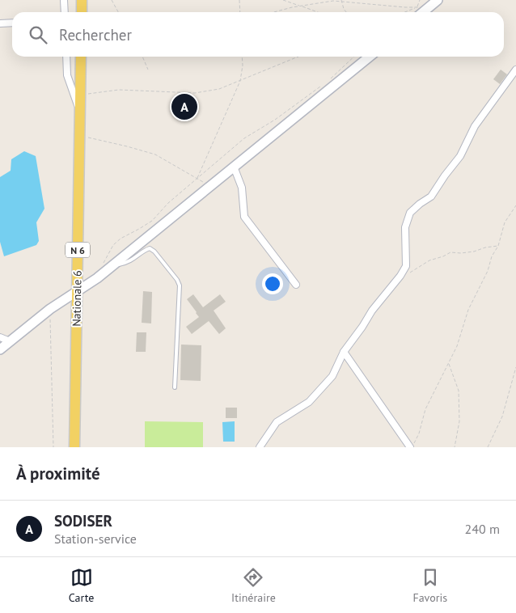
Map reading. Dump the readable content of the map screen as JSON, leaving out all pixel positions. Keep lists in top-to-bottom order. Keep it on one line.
{"streets":{"main road":["N 6","Nationale 6"]},"page":{"search":"Rechercher","pins":"A","heading":"À proximité","list":[{"mark":"A","name":"SODISER","note":"Station-service","value":"240 m"}],"nav":["Carte","Itinéraire","Favoris"]}}
